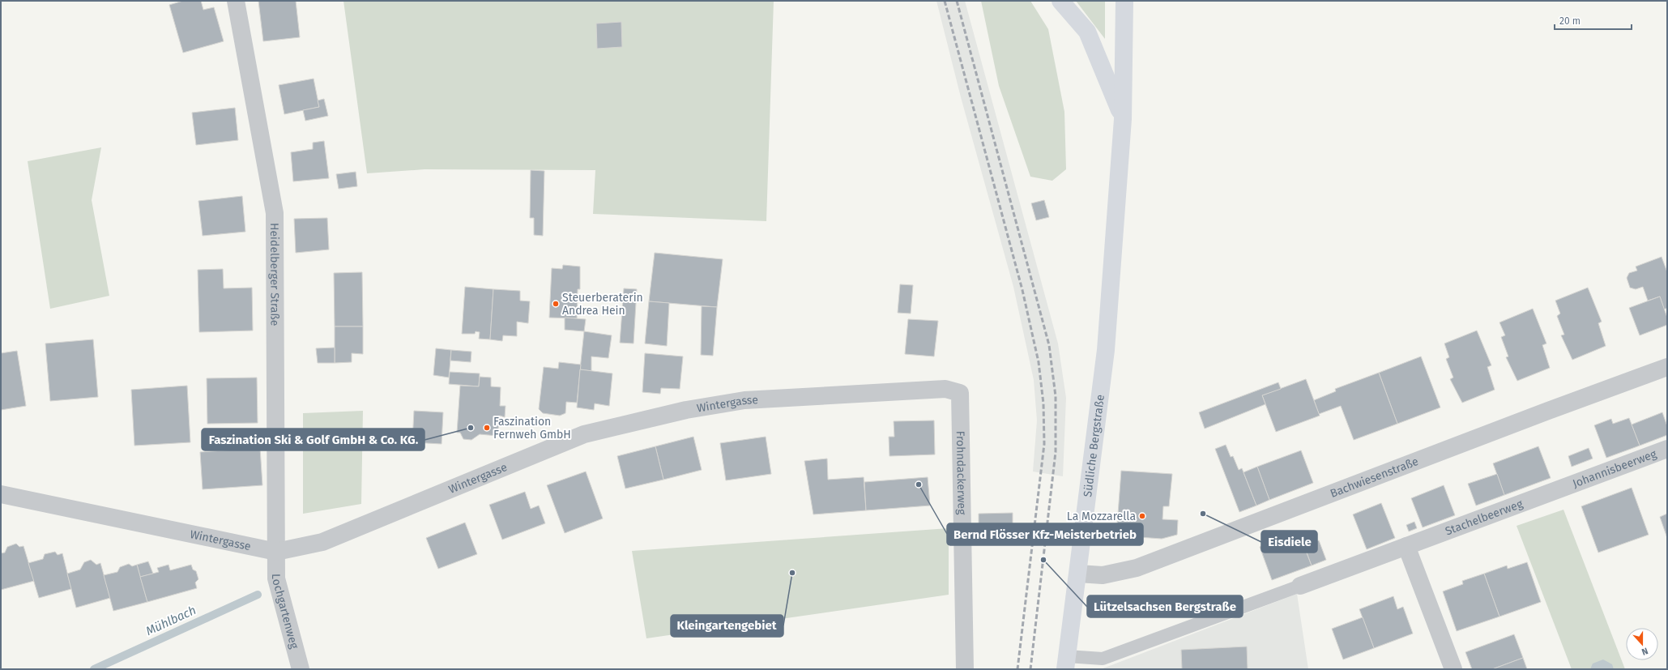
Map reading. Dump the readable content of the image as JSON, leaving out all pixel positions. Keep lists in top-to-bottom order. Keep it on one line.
{"streets":{"main road":["Südliche Bergstraße"],"street":["Heidelberger Straße","Wintergasse","Johannisbeerweg","Frohndackerweg","Bachwiesenstraße","Stachelbeerweg","Lochgartenweg"]},"crossings":[["Heidelberger Straße","Wintergasse"],["Heidelberger Straße","Lochgartenweg"],["Wintergasse","Frohndackerweg"],["Wintergasse","Lochgartenweg"],["Südliche Bergstraße","Bachwiesenstraße"],["Johannisbeerweg","Stachelbeerweg"]],"water":["Mühlbach"],"places":["Steuerberaterin Andrea Hein","Faszination Ski & Golf GmbH & Co. KG.","Faszination Fernweh GmbH","Bernd Flösser Kfz-Meisterbetrieb","Eisdiele","La Mozzarella","Lützelsachsen Bergstraße","Kleingartengebiet"],"scale_bar":"20 m","north":"bottom"}
